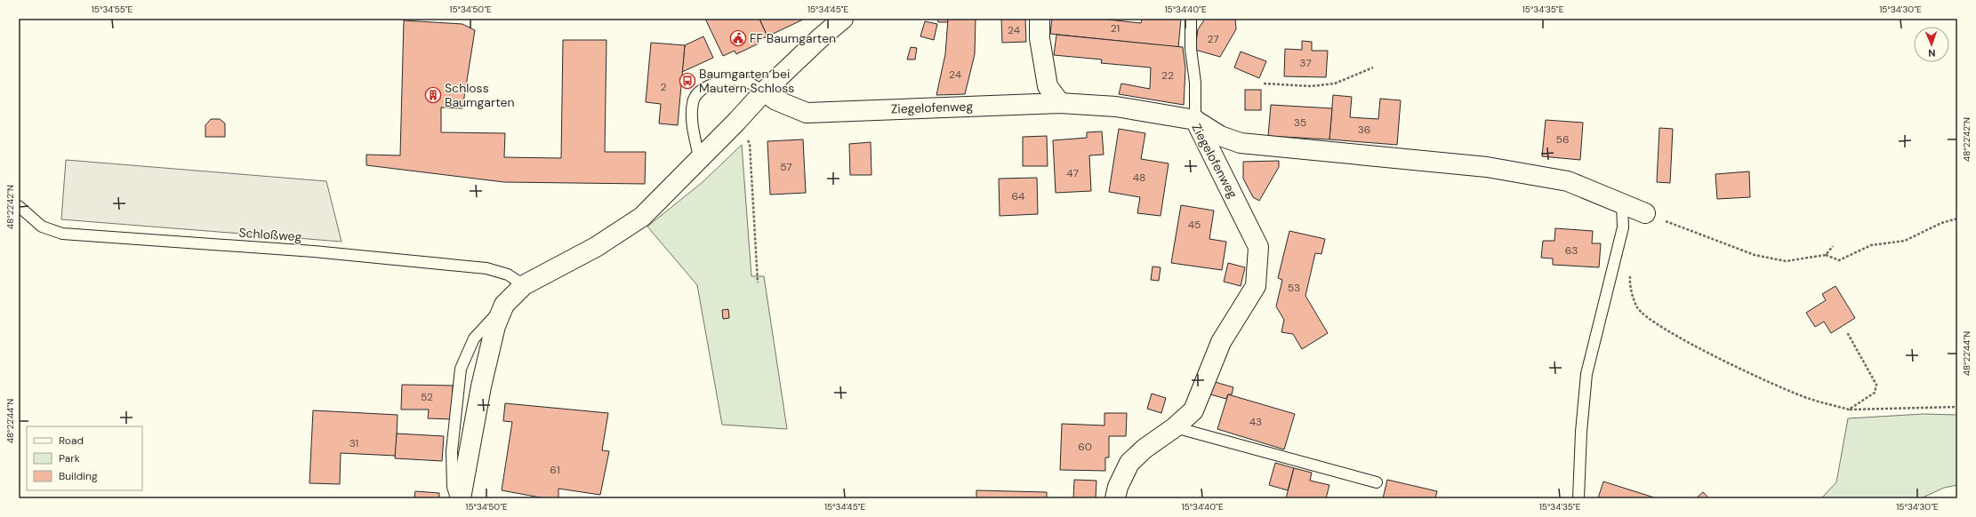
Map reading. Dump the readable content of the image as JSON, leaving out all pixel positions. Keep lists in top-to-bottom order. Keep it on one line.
{"streets":{"street":["Ziegelofenweg"],"lane":["Schloßweg"]},"places":{"public building":["FF Baumgarten"],"bus stop":["Baumgarten bei Mautern Schloss"],"building":["Schloss Baumgarten"]},"house_numbers":["21","24","27","37","24","22","2","35","36","56","57","47","48","64","45","63","53","52","43","31","60","61"],"legend":["Road","Park","Building"],"north":"bottom","coordinates":["15°34'55\"E","15°34'50\"E","15°34'45\"E","15°34'40\"E","15°34'35\"E","15°34'30\"E","48°22'42\"N","48°22'44\"N"]}
